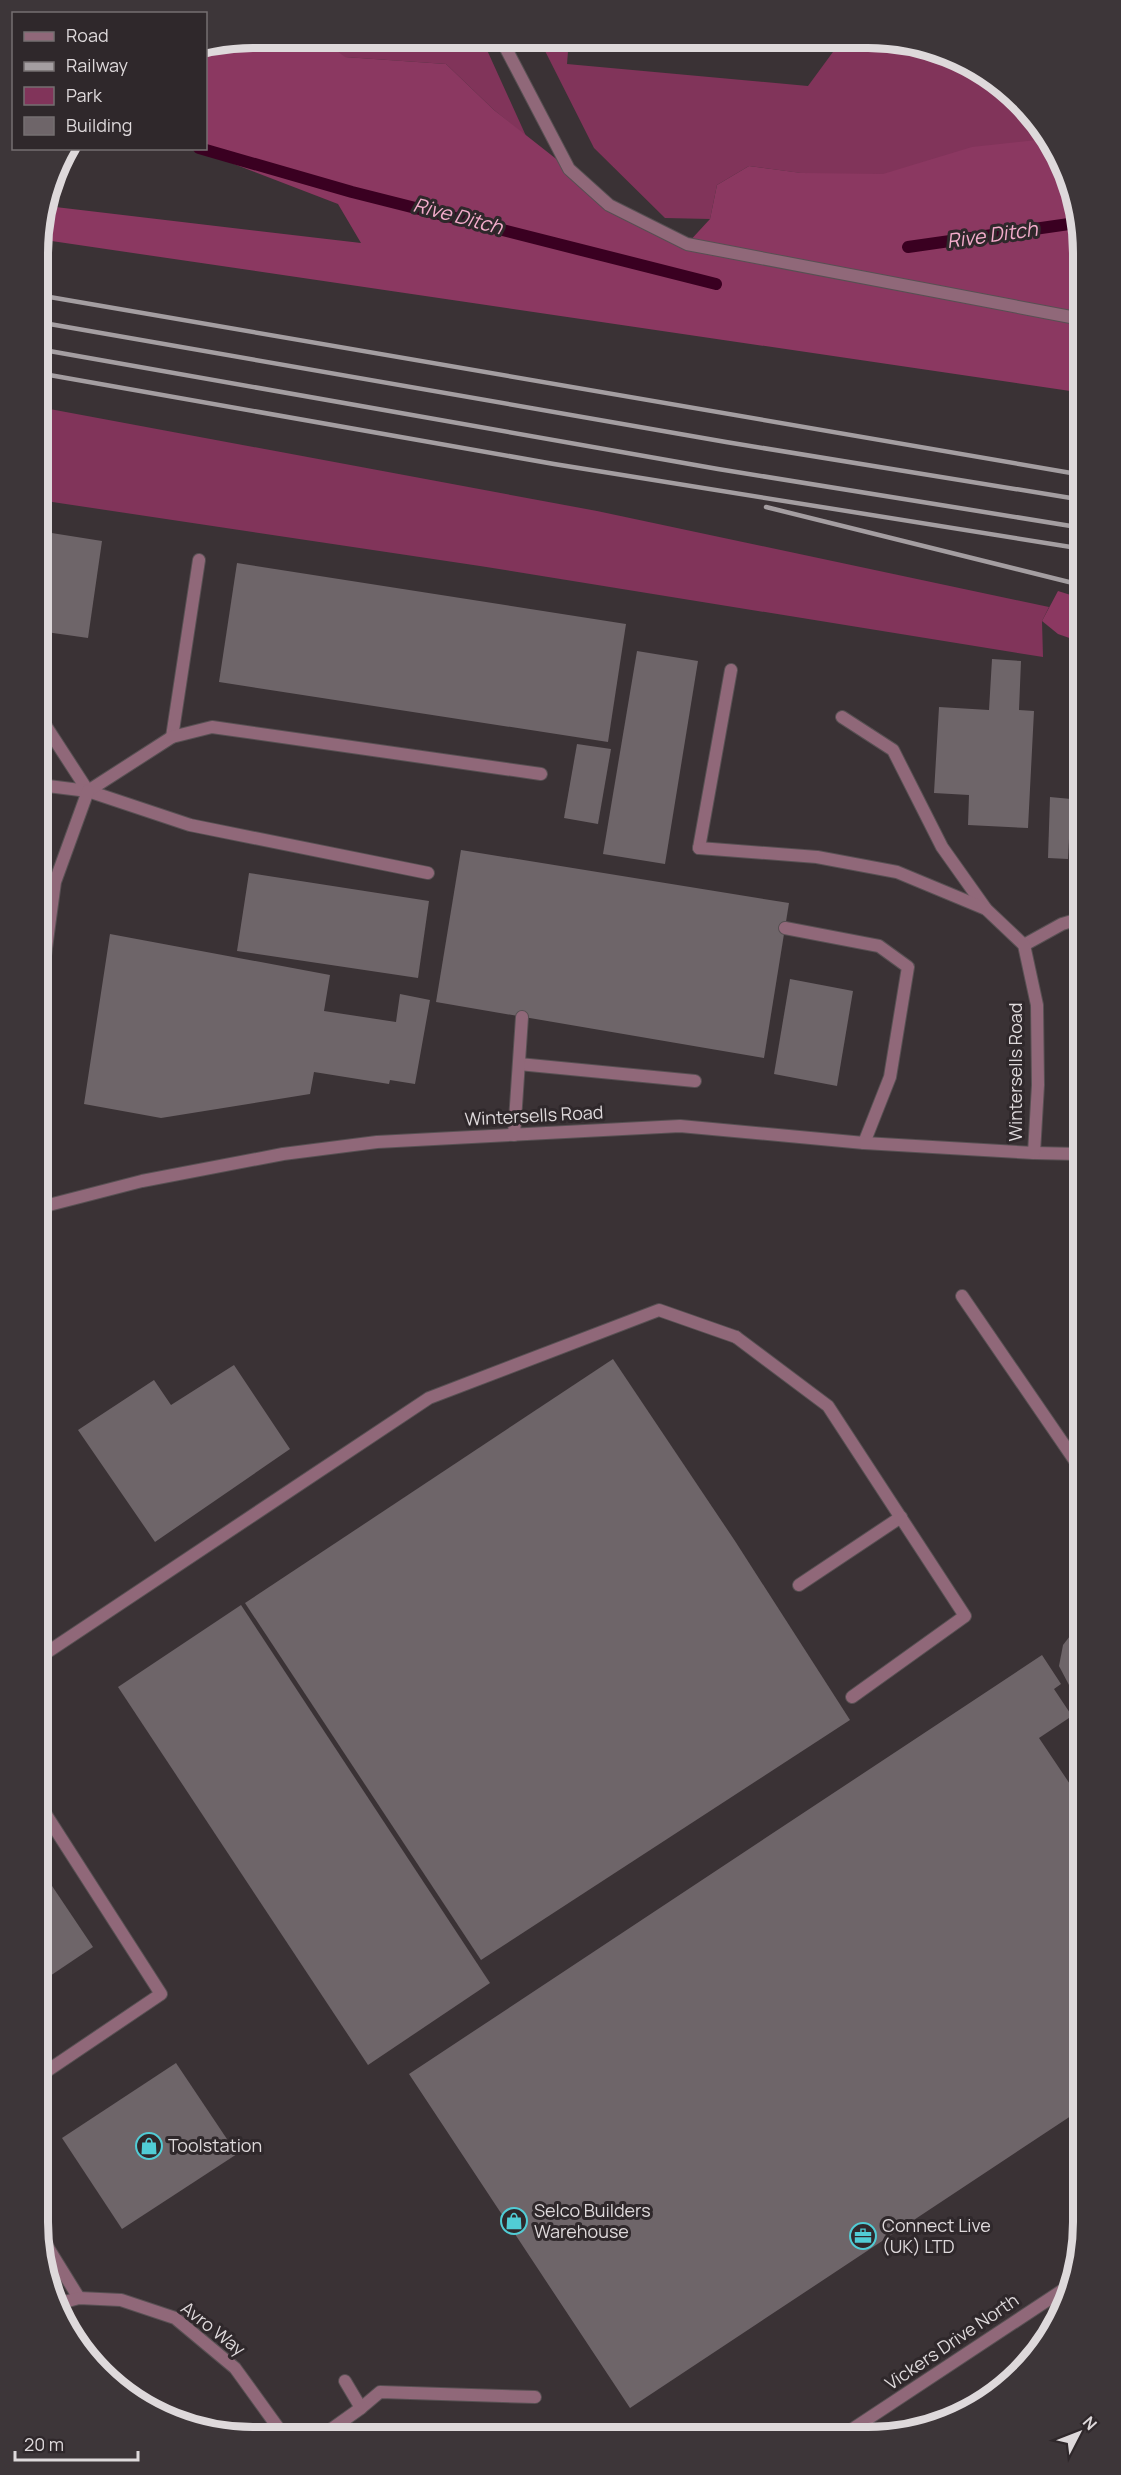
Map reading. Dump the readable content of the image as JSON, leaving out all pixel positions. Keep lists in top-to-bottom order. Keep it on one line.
{"streets":{"street":["Wintersells Road","Avro Way","Vickers Drive North"]},"water":["Rive Ditch"],"places":{"shop":["Toolstation","Selco Builders Warehouse"],"office":["Connect Live (UK) LTD"]},"legend":["Road","Railway","Park","Building"],"scale_bar":"20 m","north":"top right"}
